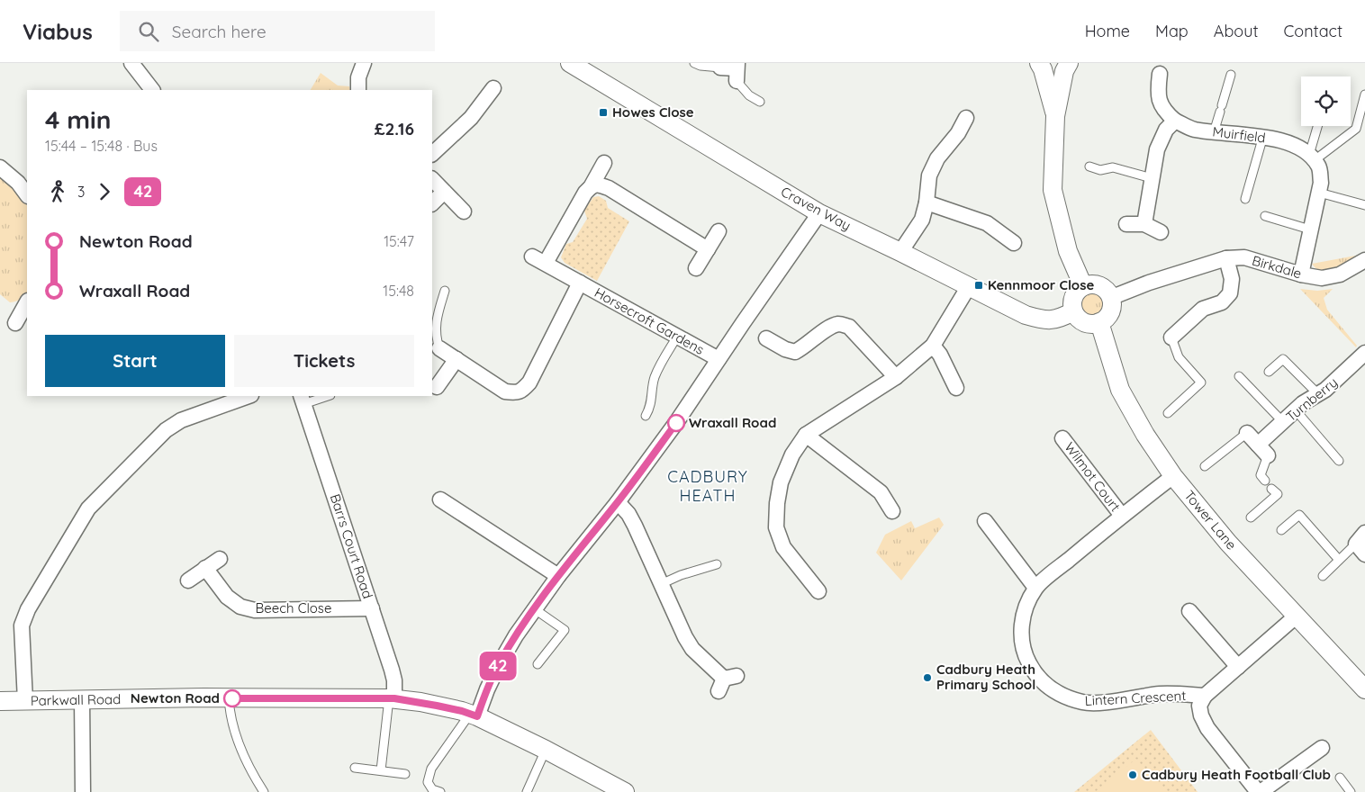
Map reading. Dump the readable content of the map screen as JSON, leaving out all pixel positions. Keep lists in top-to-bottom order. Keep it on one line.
{"streets":{"street":["Muirfield","Craven Way","Birkdale","Horsecroft Gardens","Turnberry","Wilmot Court","Tower Lane","Barrs Court Road","Beech Close","Lintern Crescent","Parkwall Road"]},"crossings":[["Craven Way","Birkdale"],["Craven Way","Tower Lane"],["Birkdale","Tower Lane"],["Wilmot Court","Lintern Crescent"],["Tower Lane","Lintern Crescent"],["Barrs Court Road","Beech Close"],["Barrs Court Road","Parkwall Road"]],"districts":["CADBURY HEATH"],"places":{"transit":["Howes Close","Kennmoor Close"],"other":["Wraxall Road","Cadbury Heath Primary School","Newton Road","Cadbury Heath Football Club"]},"lines":["bus line 42"],"page":{"header":"Viabus","search":"Search here","nav":["Home","Map","About","Contact"],"on_map":"42","heading":["4 min","15:44 – 15:48 · Bus","£2.16"],"legs":["3","42"],"list":[{"name":"Newton Road","value":"15:47"},{"name":"Wraxall Road","value":"15:48"}],"buttons":["Start","Tickets"]}}
